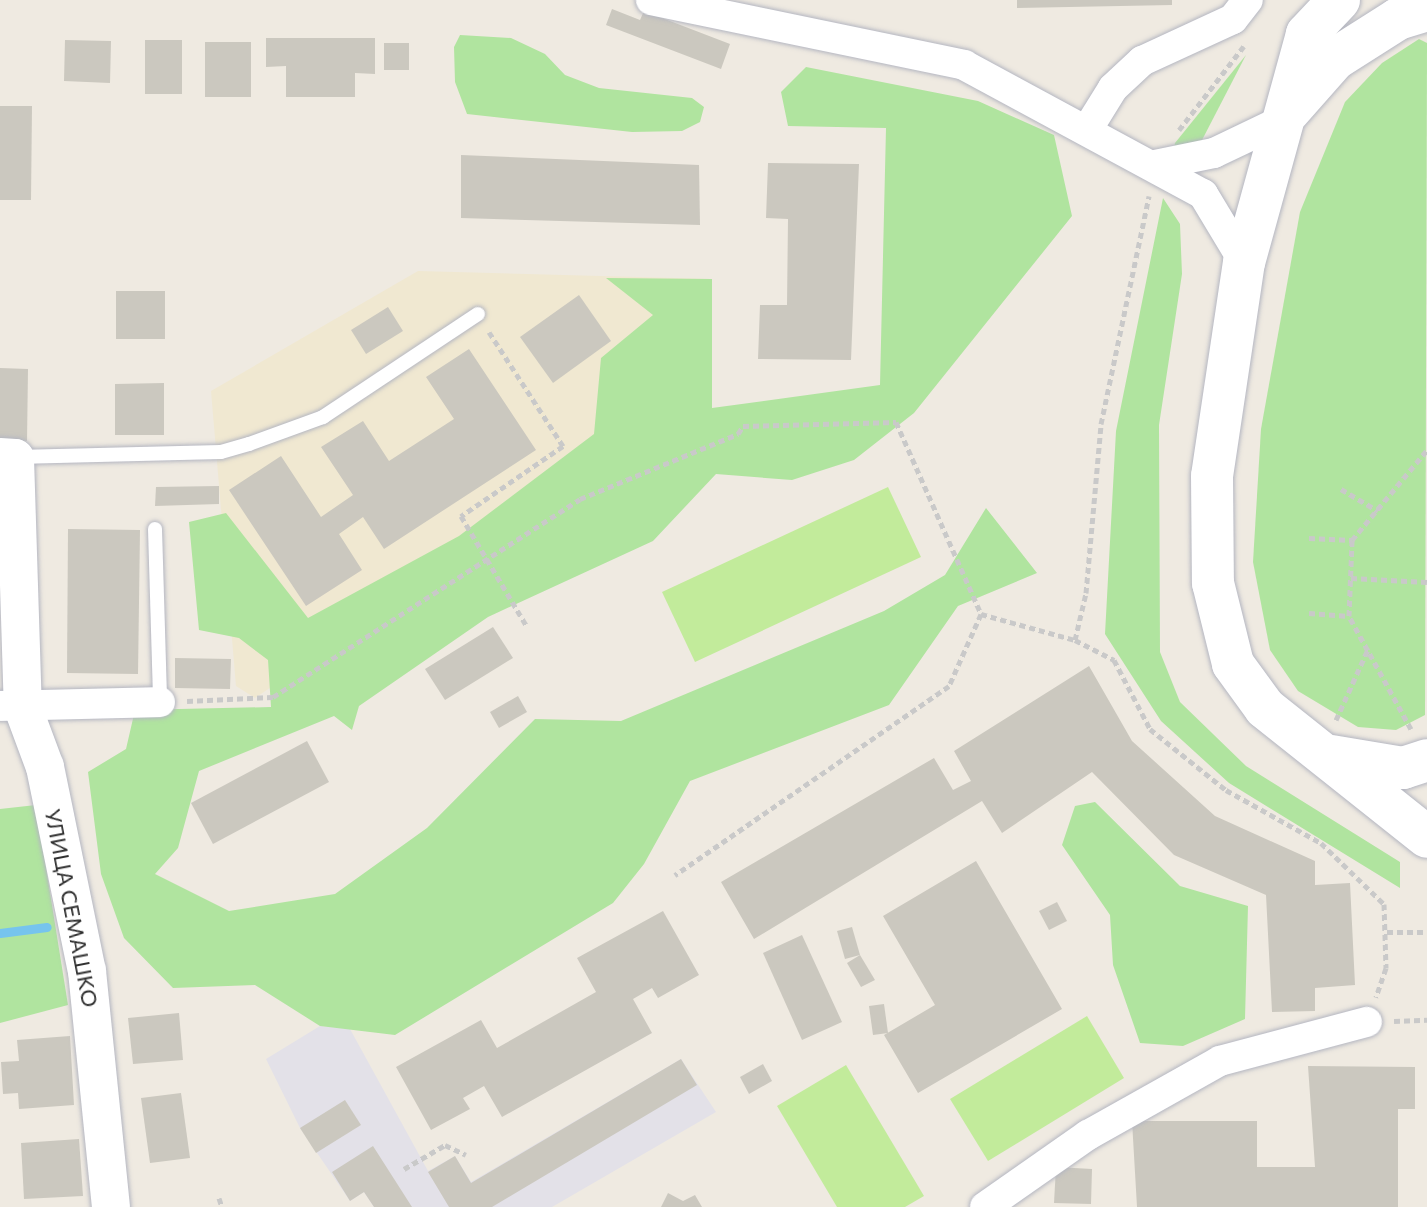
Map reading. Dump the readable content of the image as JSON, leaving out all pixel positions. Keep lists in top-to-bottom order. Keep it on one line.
{"streets":{"street":["УЛИЦА СЕМАШКО"]}}
